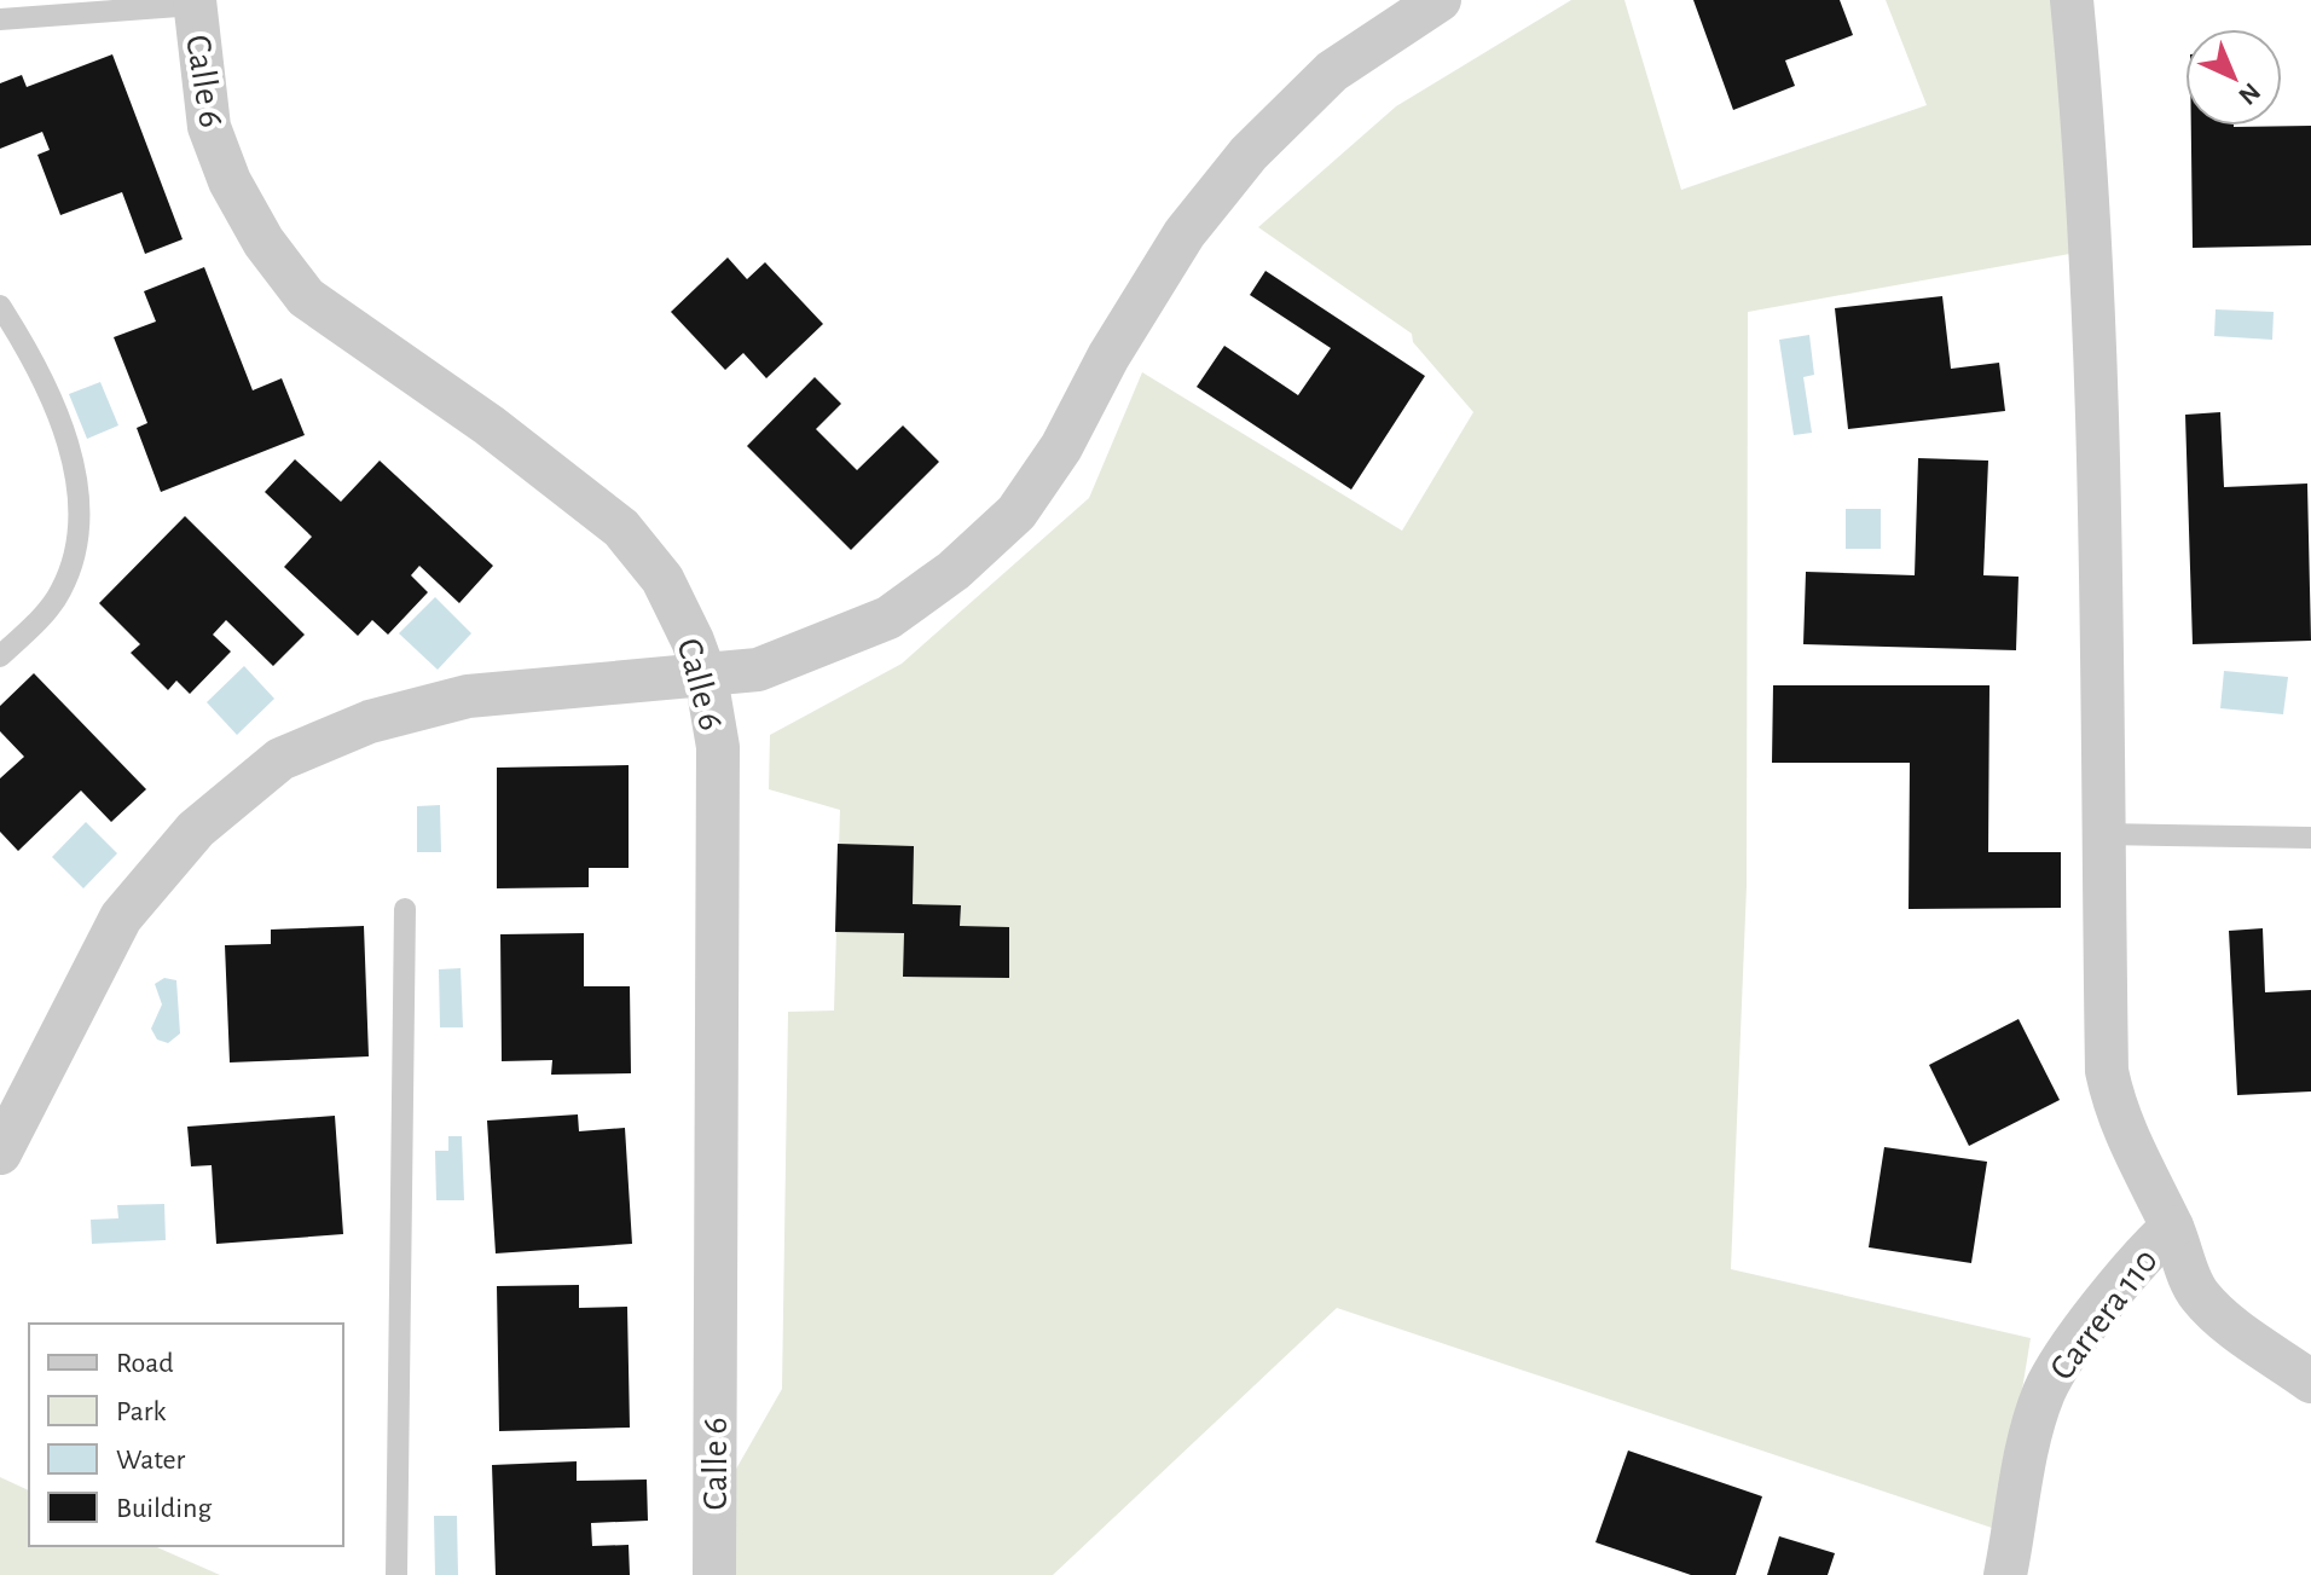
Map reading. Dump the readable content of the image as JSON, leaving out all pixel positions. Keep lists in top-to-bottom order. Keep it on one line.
{"streets":{"street":["Calle 6","Carrera 110"]},"legend":["Road","Park","Water","Building"],"north":"bottom right"}
